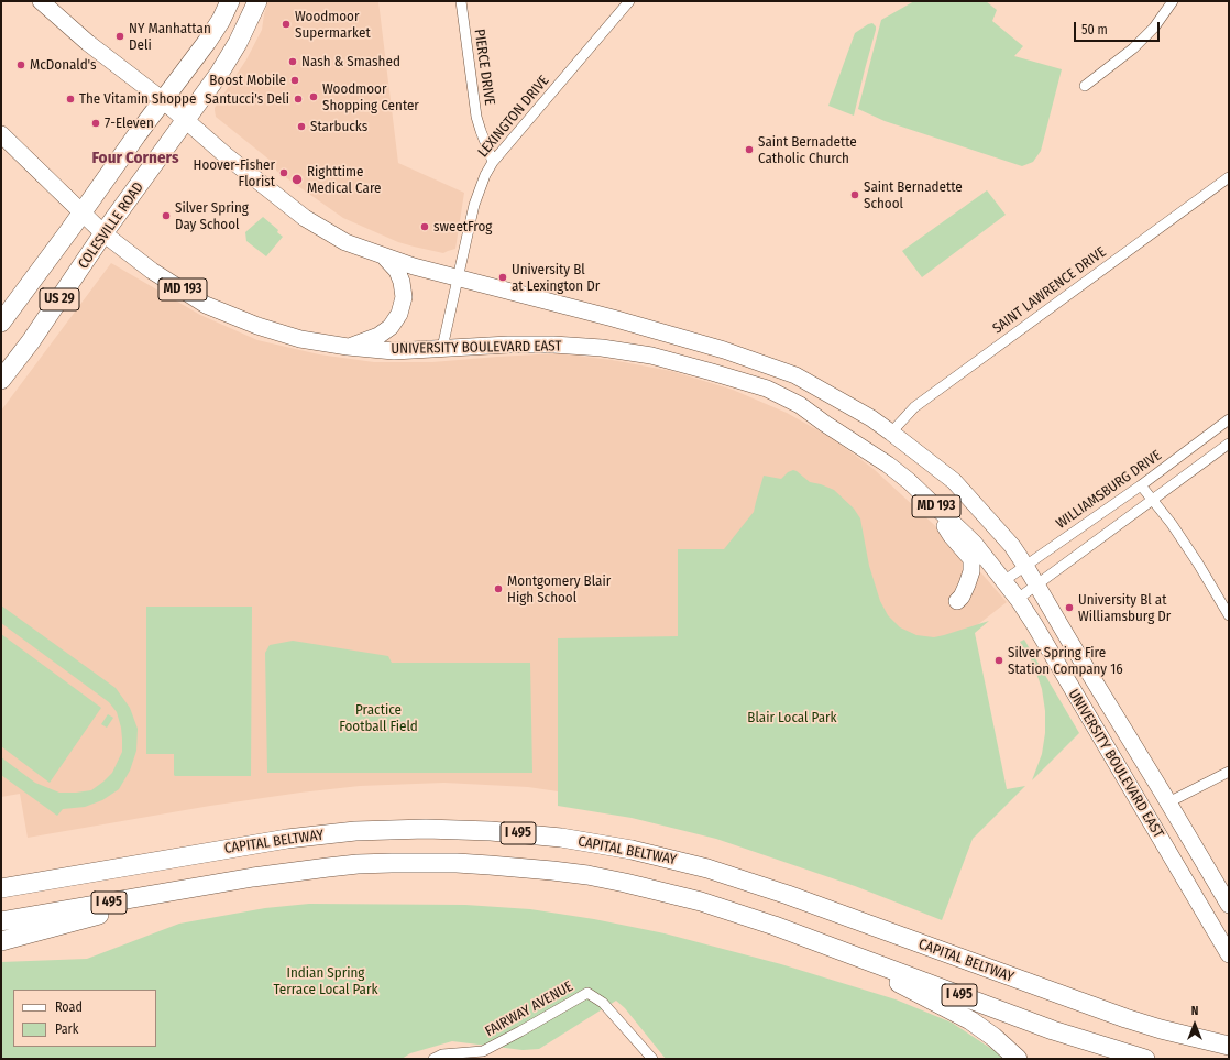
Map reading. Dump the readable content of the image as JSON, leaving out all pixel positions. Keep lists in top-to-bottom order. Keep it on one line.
{"streets":{"highway":["COLESVILLE ROAD","US 29","I 495","CAPITAL BELTWAY"],"main road":["MD 193","UNIVERSITY BOULEVARD EAST"],"street":["PIERCE DRIVE","LEXINGTON DRIVE","SAINT LAWRENCE DRIVE","WILLIAMSBURG DRIVE","FAIRWAY AVENUE"]},"crossings":[["PIERCE DRIVE","LEXINGTON DRIVE"],["LEXINGTON DRIVE","UNIVERSITY BOULEVARD EAST"],["COLESVILLE ROAD","MD 193"],["COLESVILLE ROAD","UNIVERSITY BOULEVARD EAST"],["MD 193","US 29"],["MD 193","UNIVERSITY BOULEVARD EAST"],["SAINT LAWRENCE DRIVE","UNIVERSITY BOULEVARD EAST"],["US 29","UNIVERSITY BOULEVARD EAST"],["UNIVERSITY BOULEVARD EAST","WILLIAMSBURG DRIVE"]],"districts":["Four Corners"],"parks":["Practice Football Field","Blair Local Park","Indian Spring Terrace Local Park"],"places":["Woodmoor Supermarket","NY Manhattan Deli","Nash & Smashed","McDonald's","Boost Mobile","Woodmoor Shopping Center","The Vitamin Shoppe","Santucci's Deli","7-Eleven","Starbucks","Saint Bernadette Catholic Church","Hoover-Fisher Florist","Righttime Medical Care","Saint Bernadette School","Silver Spring Day School","sweetFrog","University Bl at Lexington Dr","Montgomery Blair High School","University Bl at Williamsburg Dr","Silver Spring Fire Station Company 16"],"legend":["Road","Park"],"scale_bar":"50 m","north":"top"}
